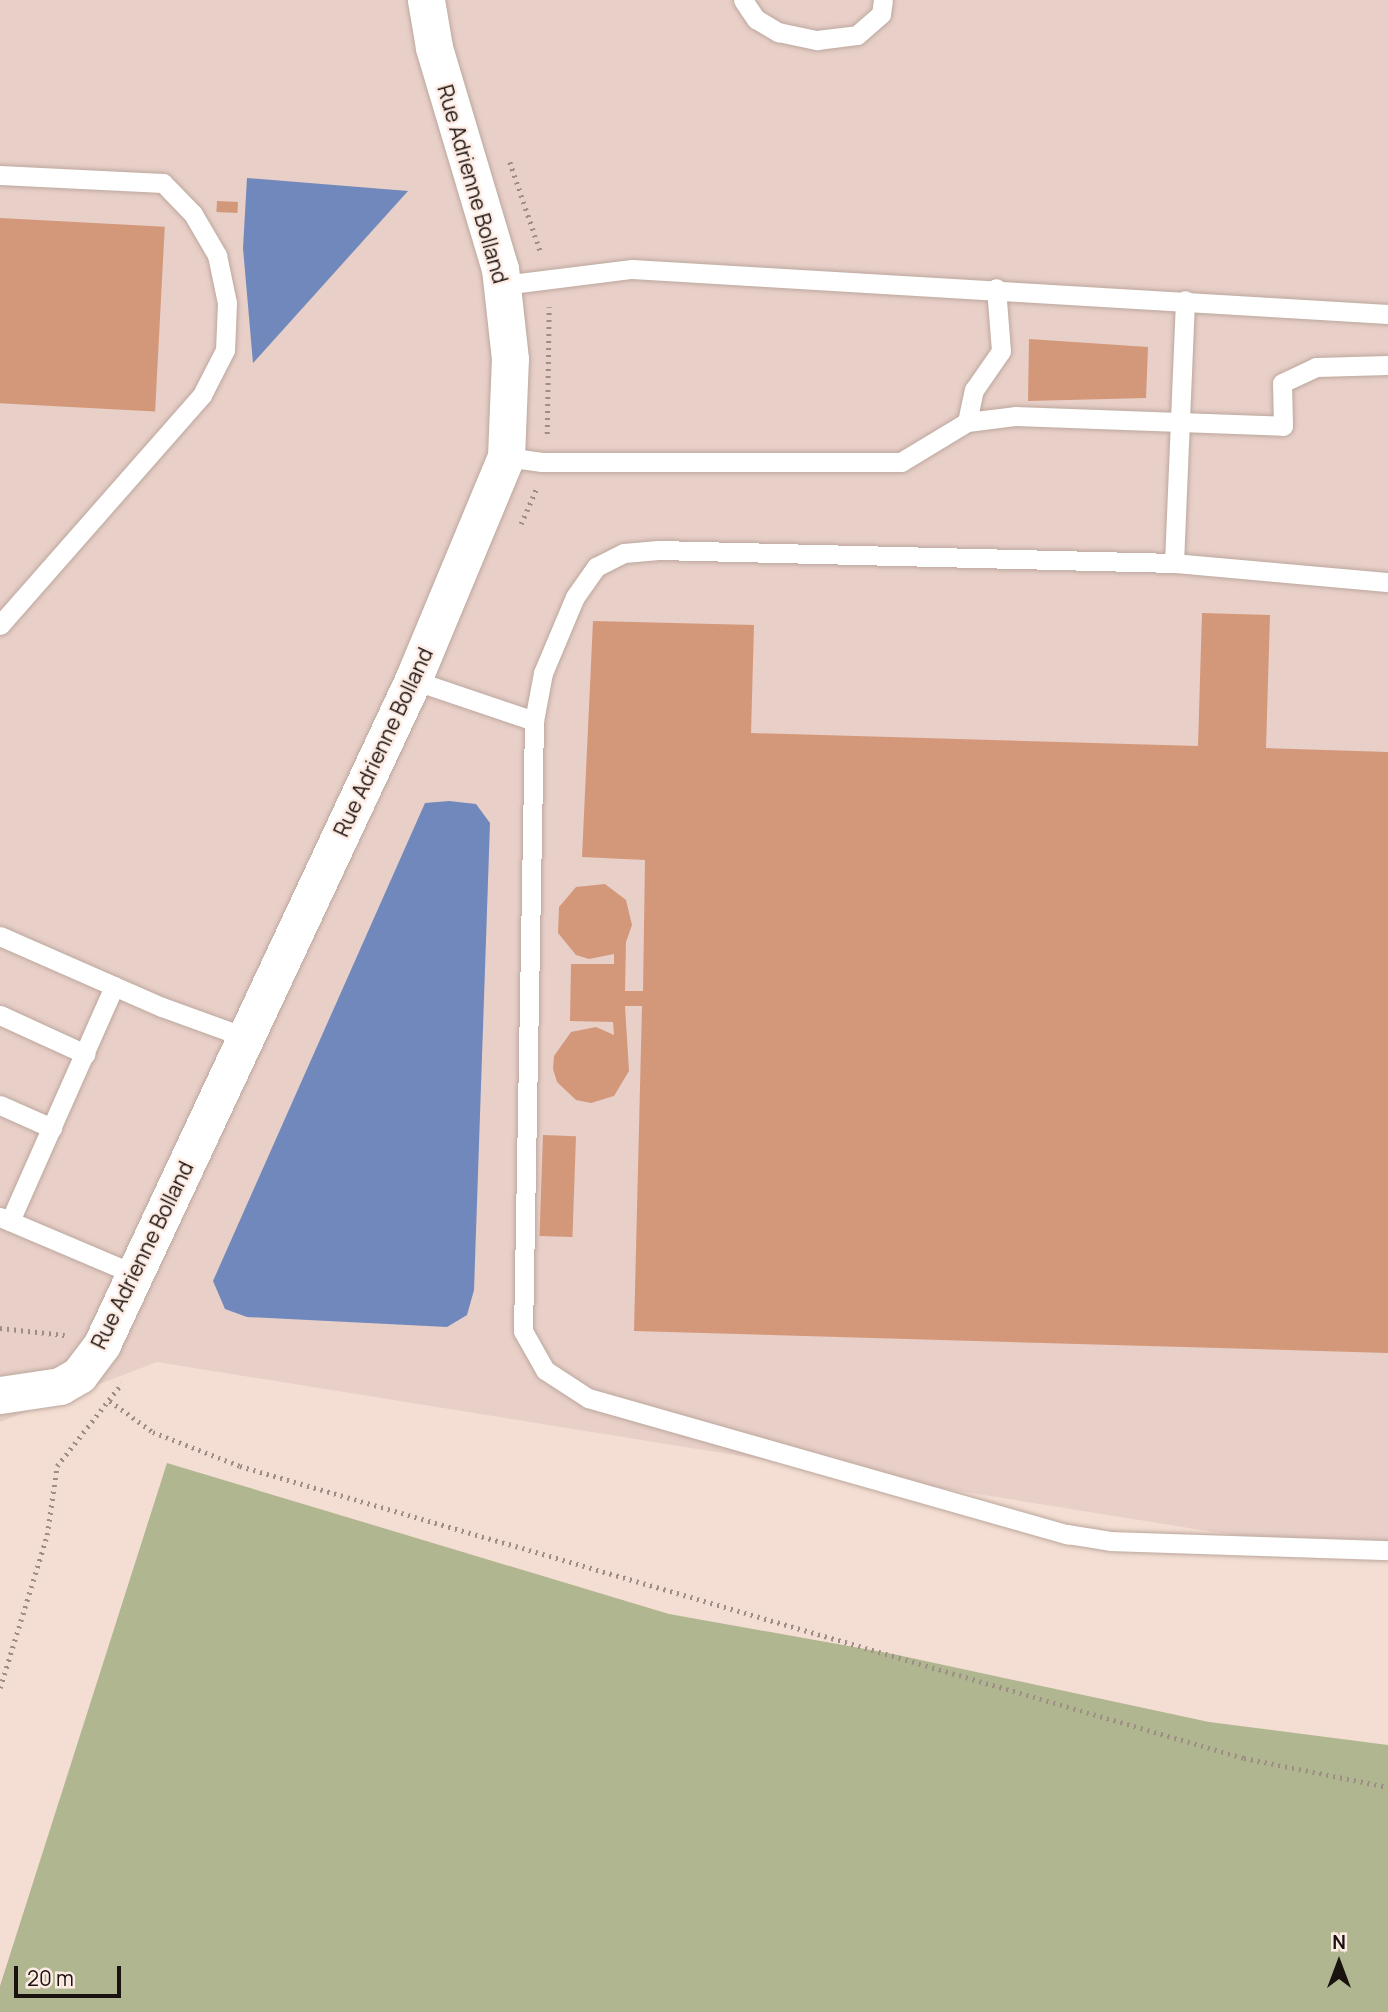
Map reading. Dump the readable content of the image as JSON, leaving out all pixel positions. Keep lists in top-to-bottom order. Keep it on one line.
{"streets":{"street":["Rue Adrienne Bolland"]},"scale_bar":"20 m","north":"top"}
